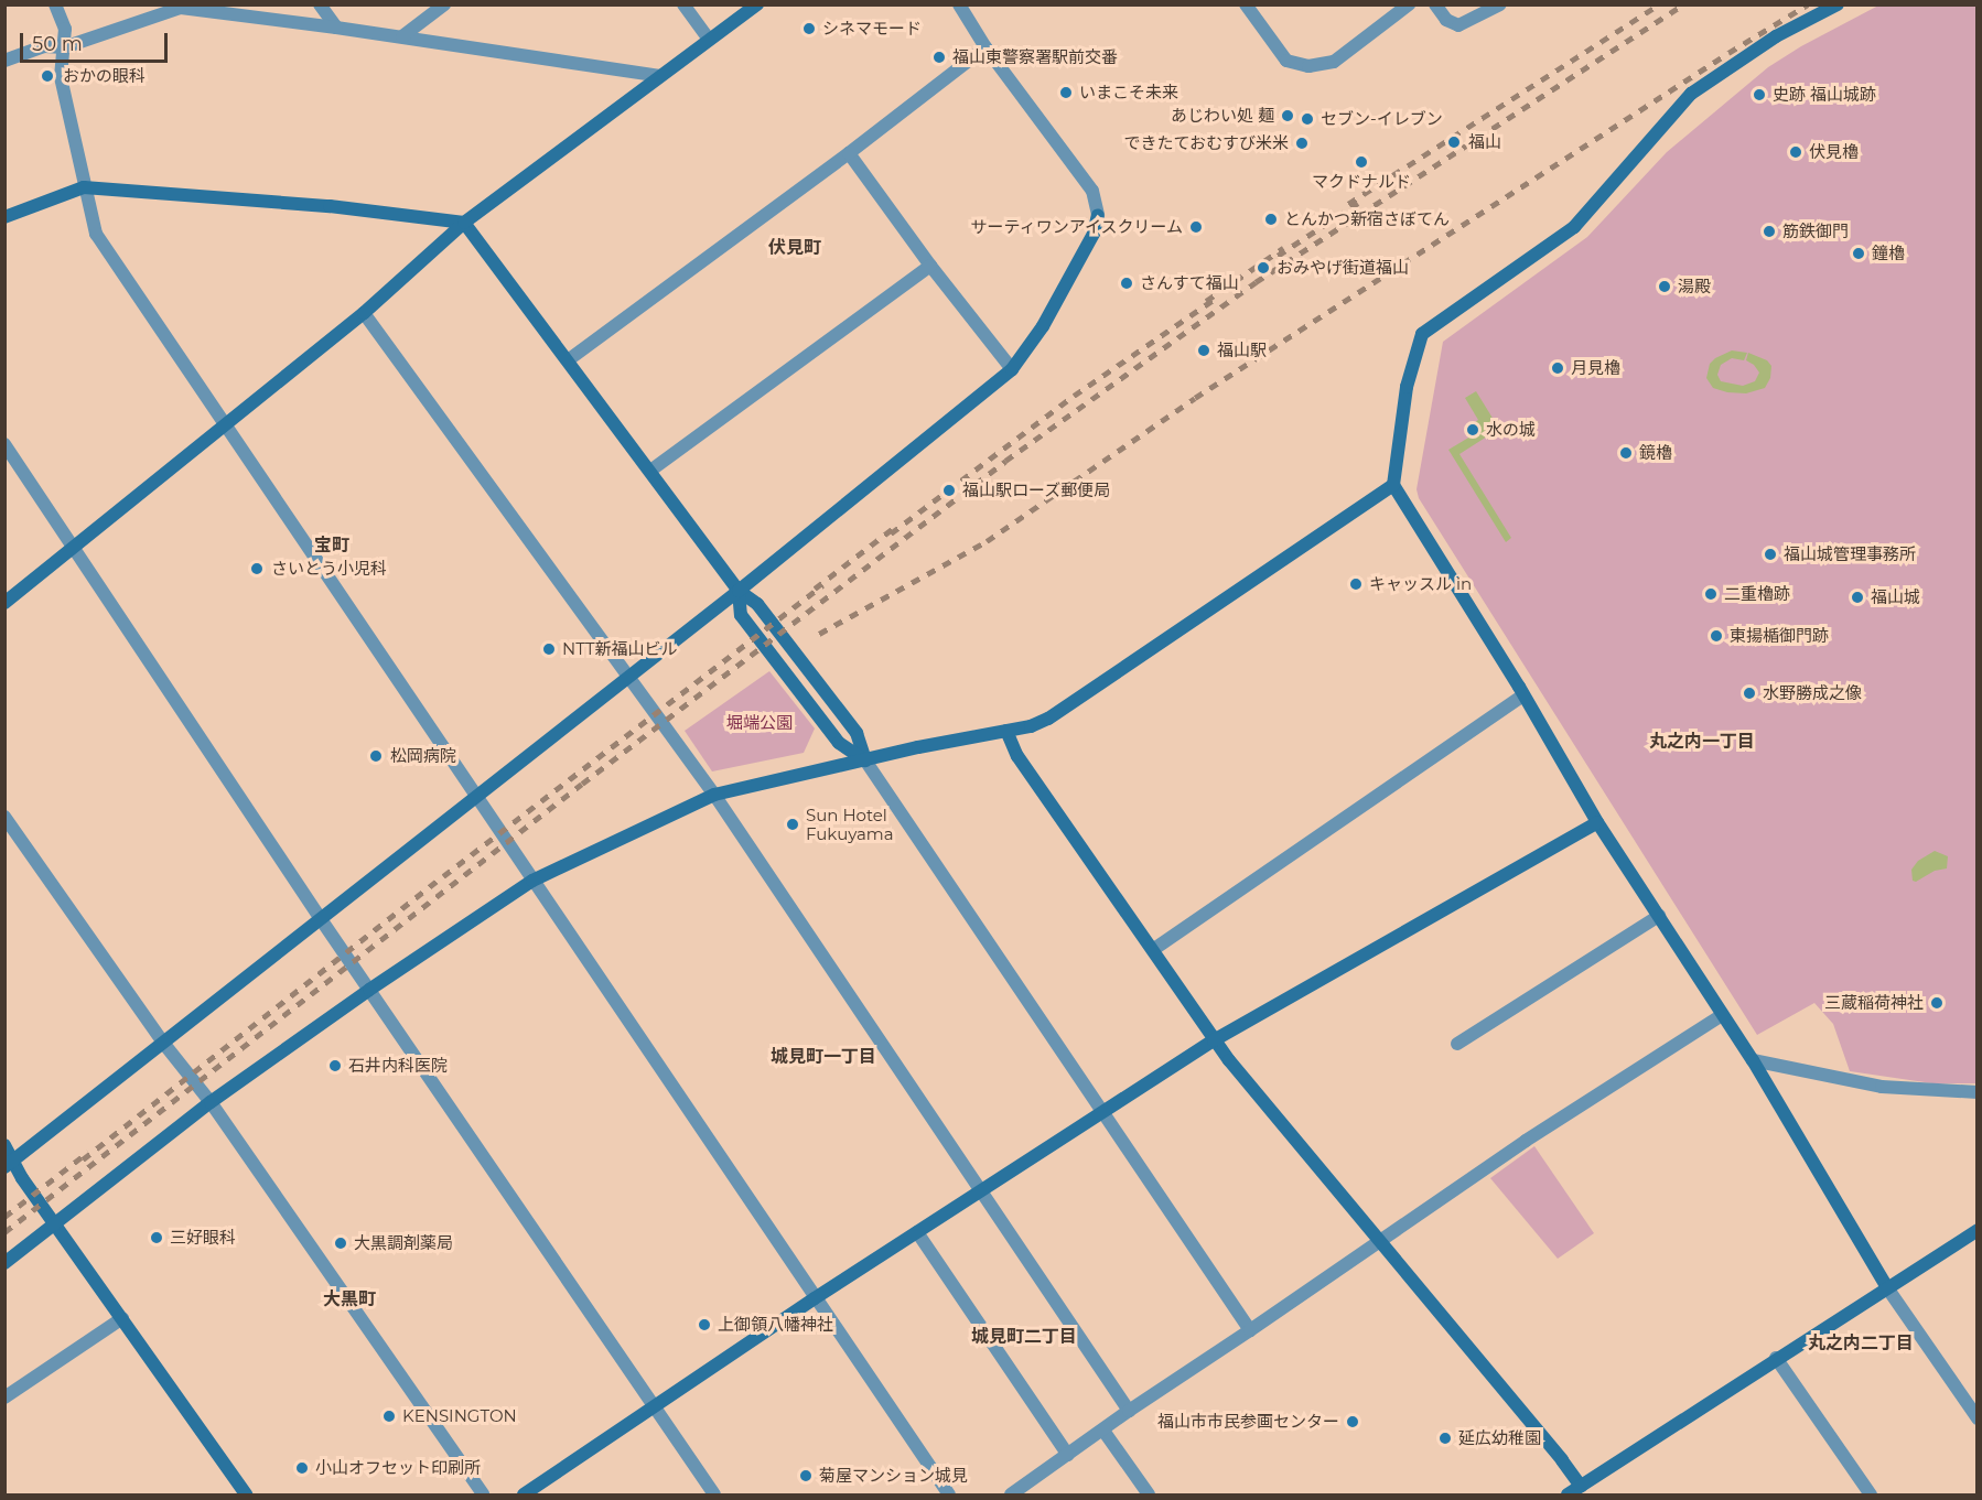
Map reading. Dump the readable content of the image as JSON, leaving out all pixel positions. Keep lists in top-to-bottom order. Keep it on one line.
{"districts":["伏見町","宝町","丸之内一丁目","城見町一丁目","大黒町","城見町二丁目","丸之内二丁目"],"parks":["堀端公園"],"places":["シネマモード","福山東警察署駅前交番","おかの眼科","いまこそ未来","史跡 福山城跡","あじわい処 麺","セブン-イレブン","福山","できたておむすび米米","伏見櫓","マクドナルド","とんかつ新宿さぼてん","サーティワンアイスクリーム","筋鉄御門","鐘櫓","おみやげ街道福山","さんすて福山","湯殿","福山駅","月見櫓","水の城","鏡櫓","福山駅ローズ郵便局","福山城管理事務所","さいとう小児科","キャッスル in","二重櫓跡","福山城","東揚楯御門跡","NTT新福山ビル","水野勝成之像","松岡病院","Sun Hotel Fukuyama","三蔵稲荷神社","石井内科医院","三好眼科","大黒調剤薬局","上御領八幡神社","KENSINGTON","福山市市民参画センター","延広幼稚園","小山オフセット印刷所","菊屋マンション城見"],"scale_bar":"50 m"}
